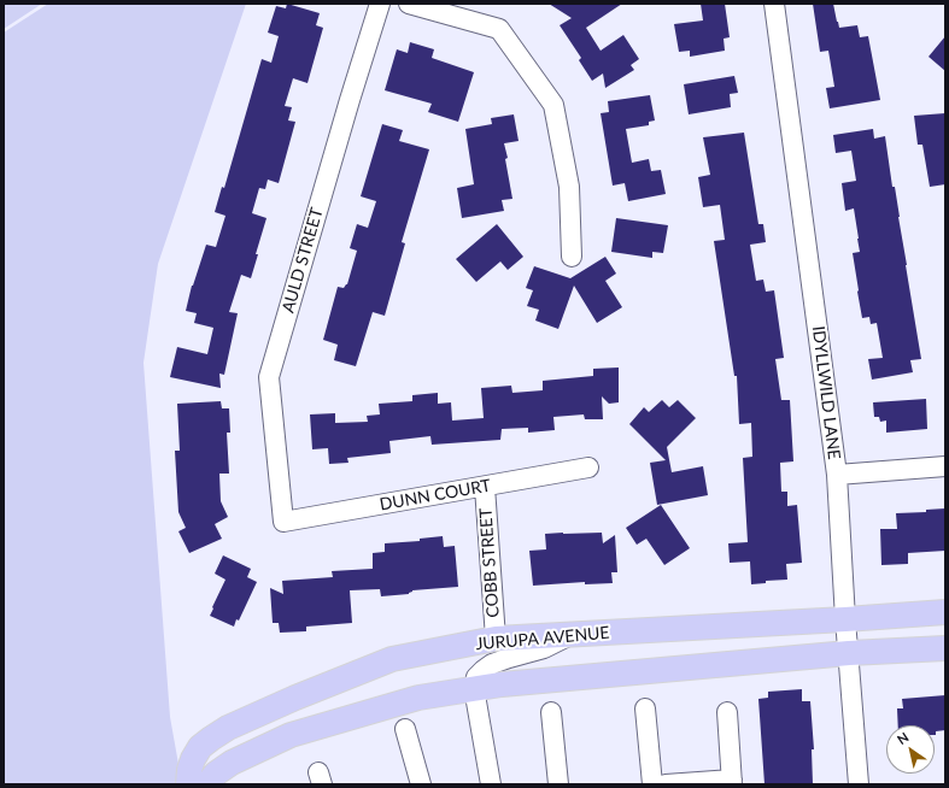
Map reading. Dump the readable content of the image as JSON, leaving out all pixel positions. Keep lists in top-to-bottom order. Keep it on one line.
{"streets":{"main road":["JURUPA AVENUE"],"street":["AULD STREET","IDYLLWILD LANE","DUNN COURT","COBB STREET"]},"crossings":[["AULD STREET","DUNN COURT"],["IDYLLWILD LANE","JURUPA AVENUE"],["DUNN COURT","COBB STREET"],["COBB STREET","JURUPA AVENUE"]],"north":"top left"}
